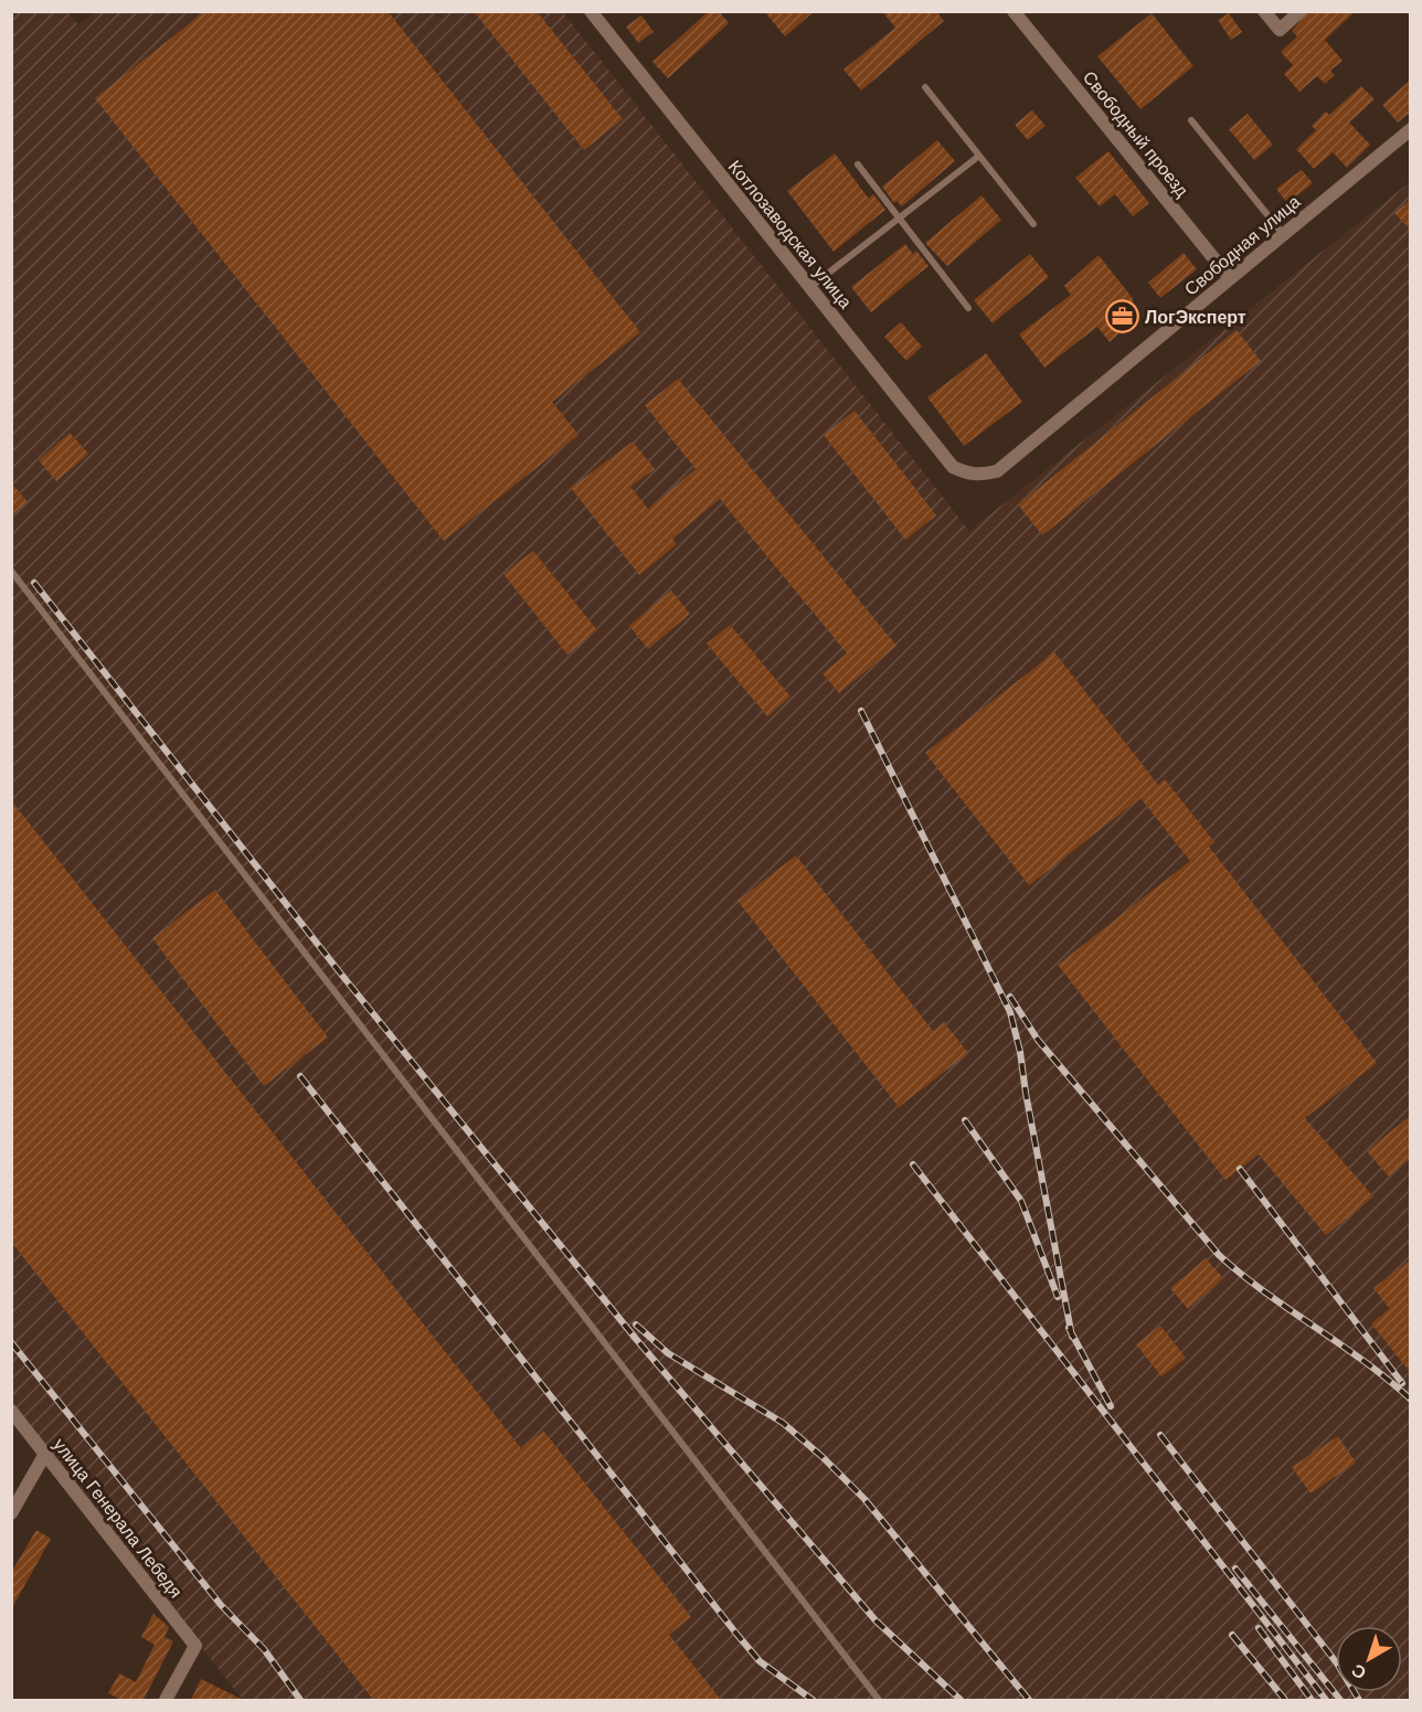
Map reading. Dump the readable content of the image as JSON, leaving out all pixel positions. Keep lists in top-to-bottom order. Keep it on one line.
{"streets":{"street":["Свободный проезд","Котлозаводская улица","Свободная улица","улица Генерала Лебедя"]},"crossings":[["Свободный проезд","Свободная улица"],["Котлозаводская улица","Свободная улица"]],"places":{"office":["ЛогЭксперт"]},"north":"bottom left"}
